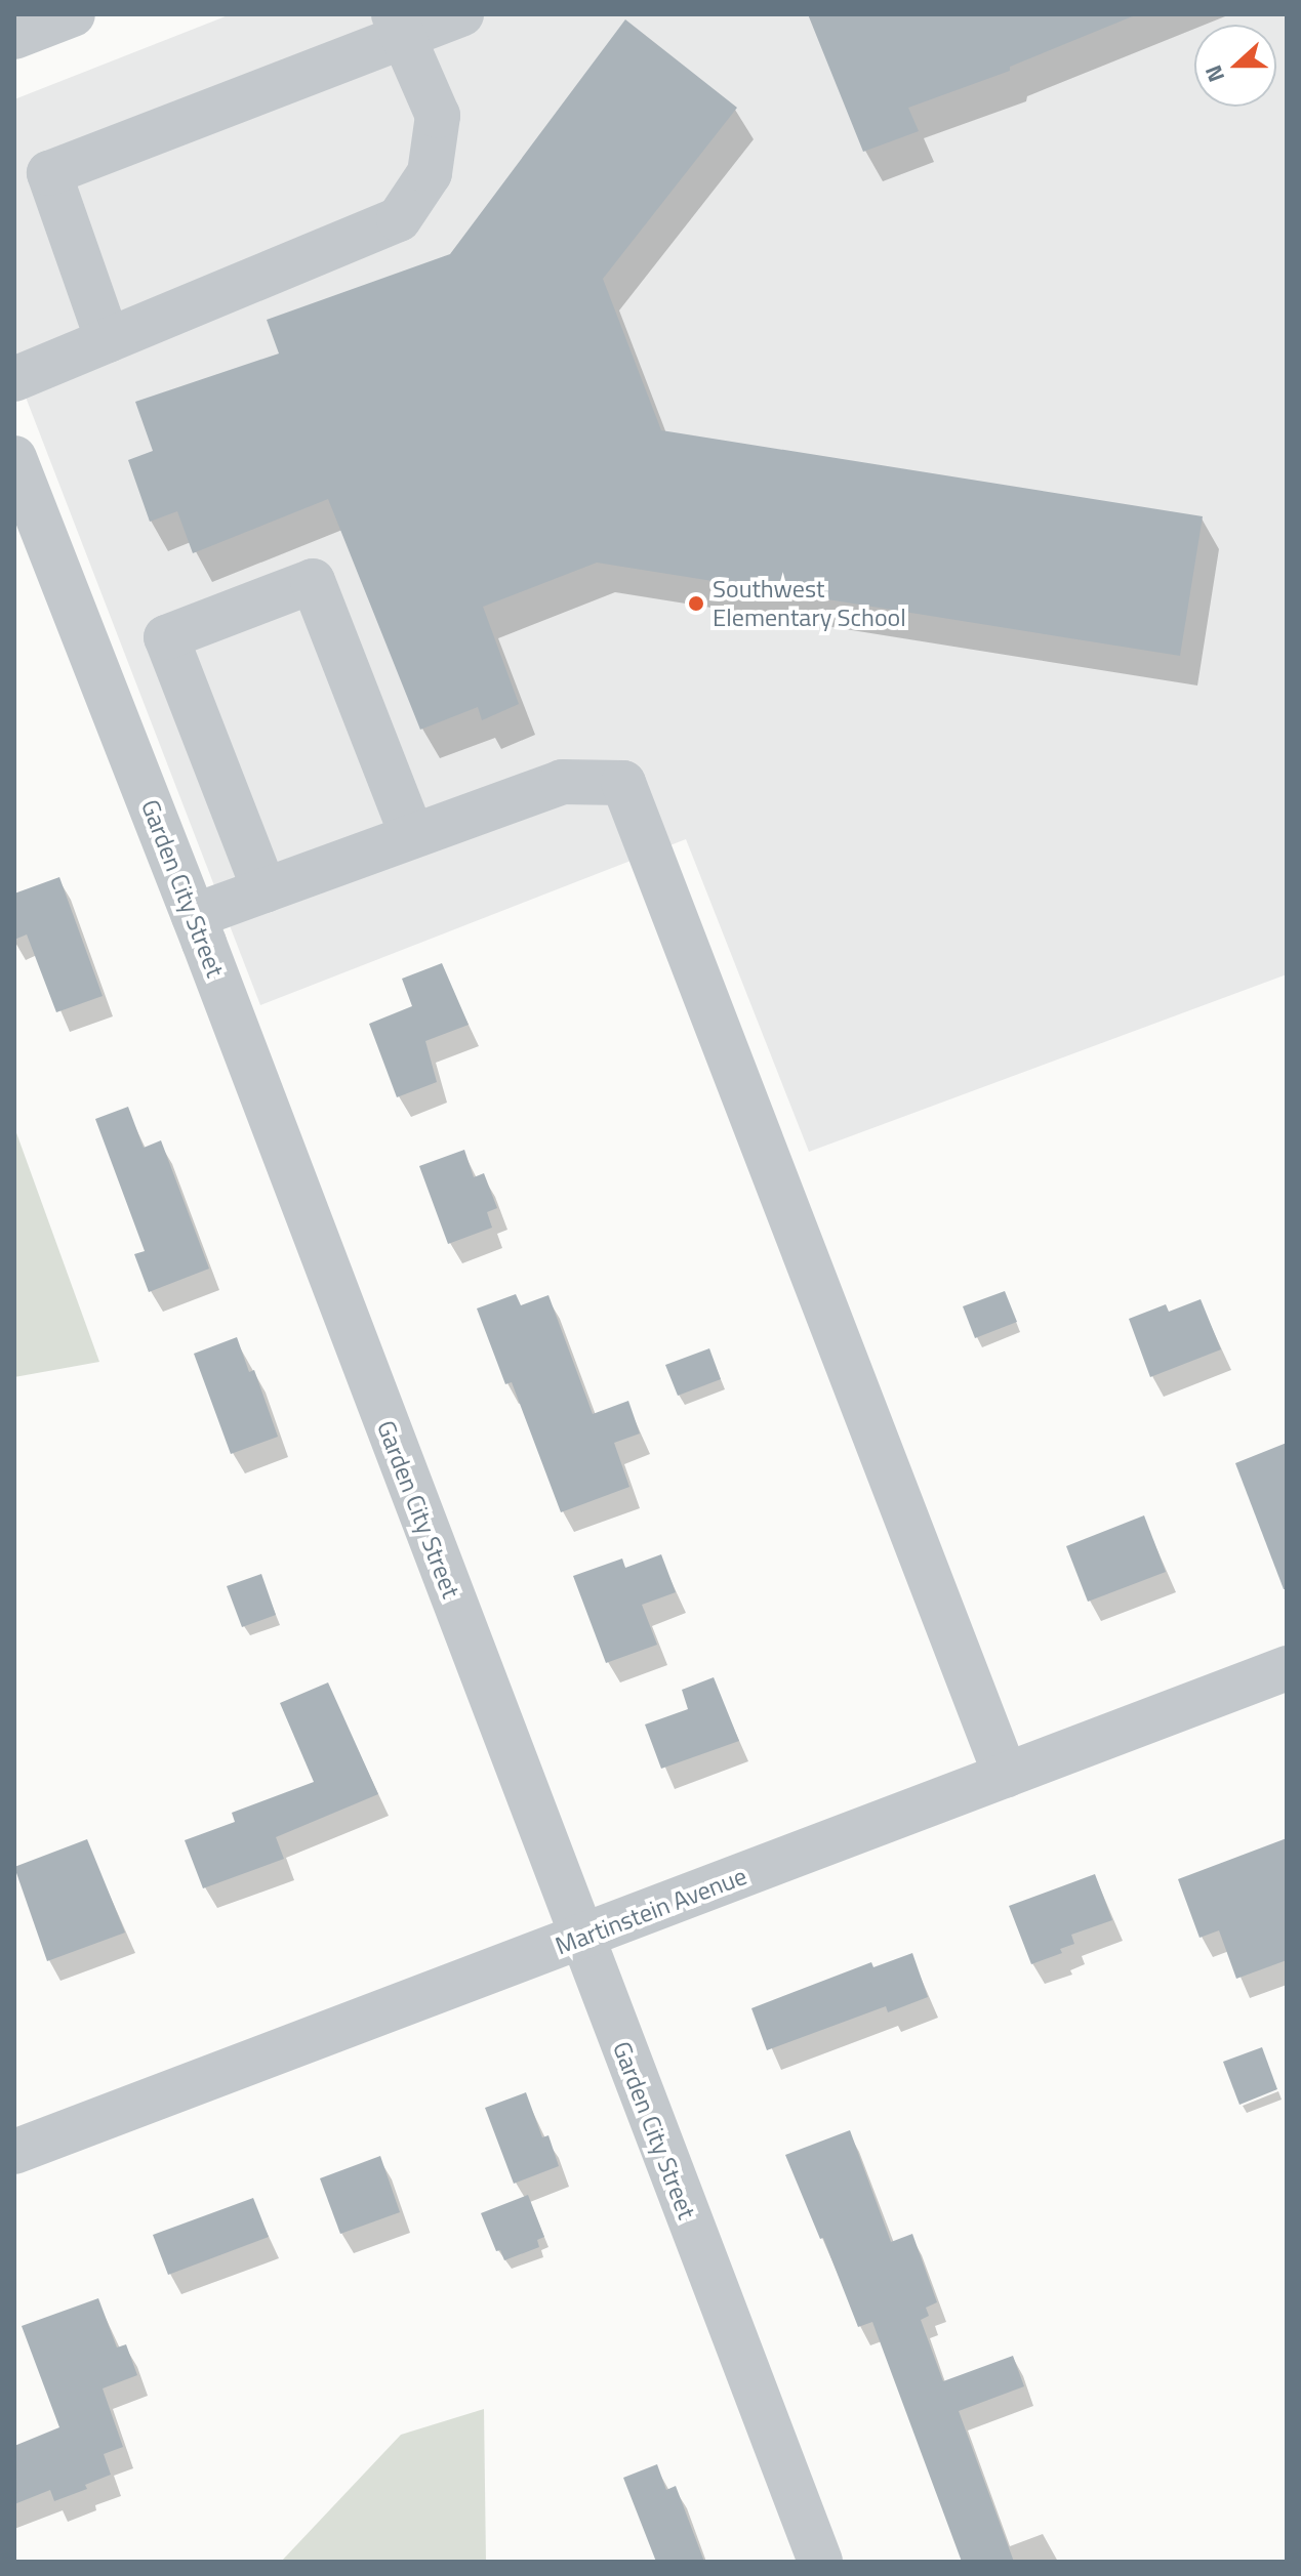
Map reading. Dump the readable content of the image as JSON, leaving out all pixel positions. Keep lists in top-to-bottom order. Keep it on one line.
{"streets":{"street":["Garden City Street","Martinstein Avenue"]},"crossings":[["Garden City Street","Martinstein Avenue"]],"places":["Southwest Elementary School"],"north":"left"}
